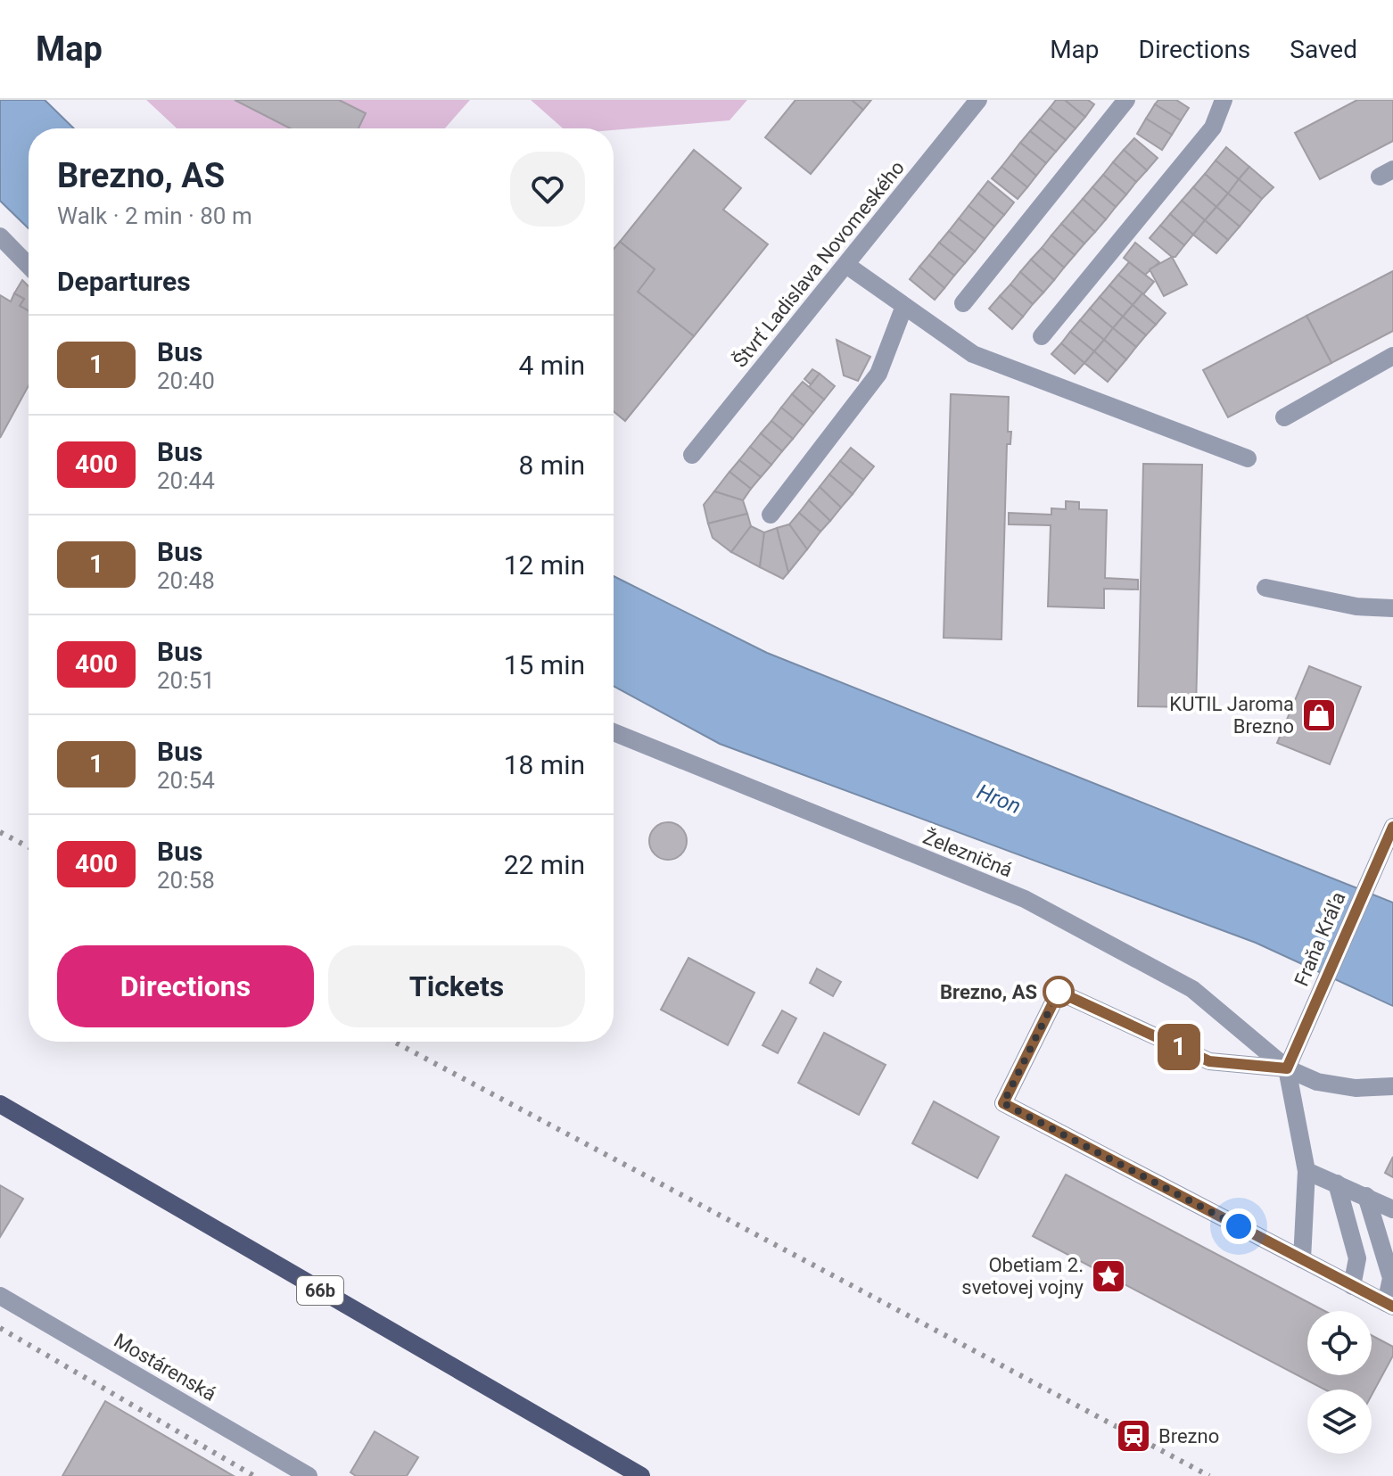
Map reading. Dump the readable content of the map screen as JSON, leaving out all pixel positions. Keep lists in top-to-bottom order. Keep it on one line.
{"streets":{"main road":["66b"],"street":["Štvrť Ladislava Novomeského","Železničná","Fraňa Kráľa","Mostárenská"]},"crossings":[["Železničná","Fraňa Kráľa"]],"water":["Hron"],"places":{"shop":["KUTIL Jaroma Brezno"],"other":["Brezno, AS"],"place":["Obetiam 2. svetovej vojny"],"station":["Brezno"]},"lines":["bus line 1"],"page":{"header":"Map","nav":["Map","Directions","Saved"],"on_map":"1","heading":[["Brezno, AS","Walk · 2 min · 80 m"],"Departures"],"list":[{"mark":"1","name":"Bus","note":"20:40","value":"4 min"},{"mark":"400","name":"Bus","note":"20:44","value":"8 min"},{"mark":"1","name":"Bus","note":"20:48","value":"12 min"},{"mark":"400","name":"Bus","note":"20:51","value":"15 min"},{"mark":"1","name":"Bus","note":"20:54","value":"18 min"},{"mark":"400","name":"Bus","note":"20:58","value":"22 min"}],"buttons":["Directions","Tickets"]}}
